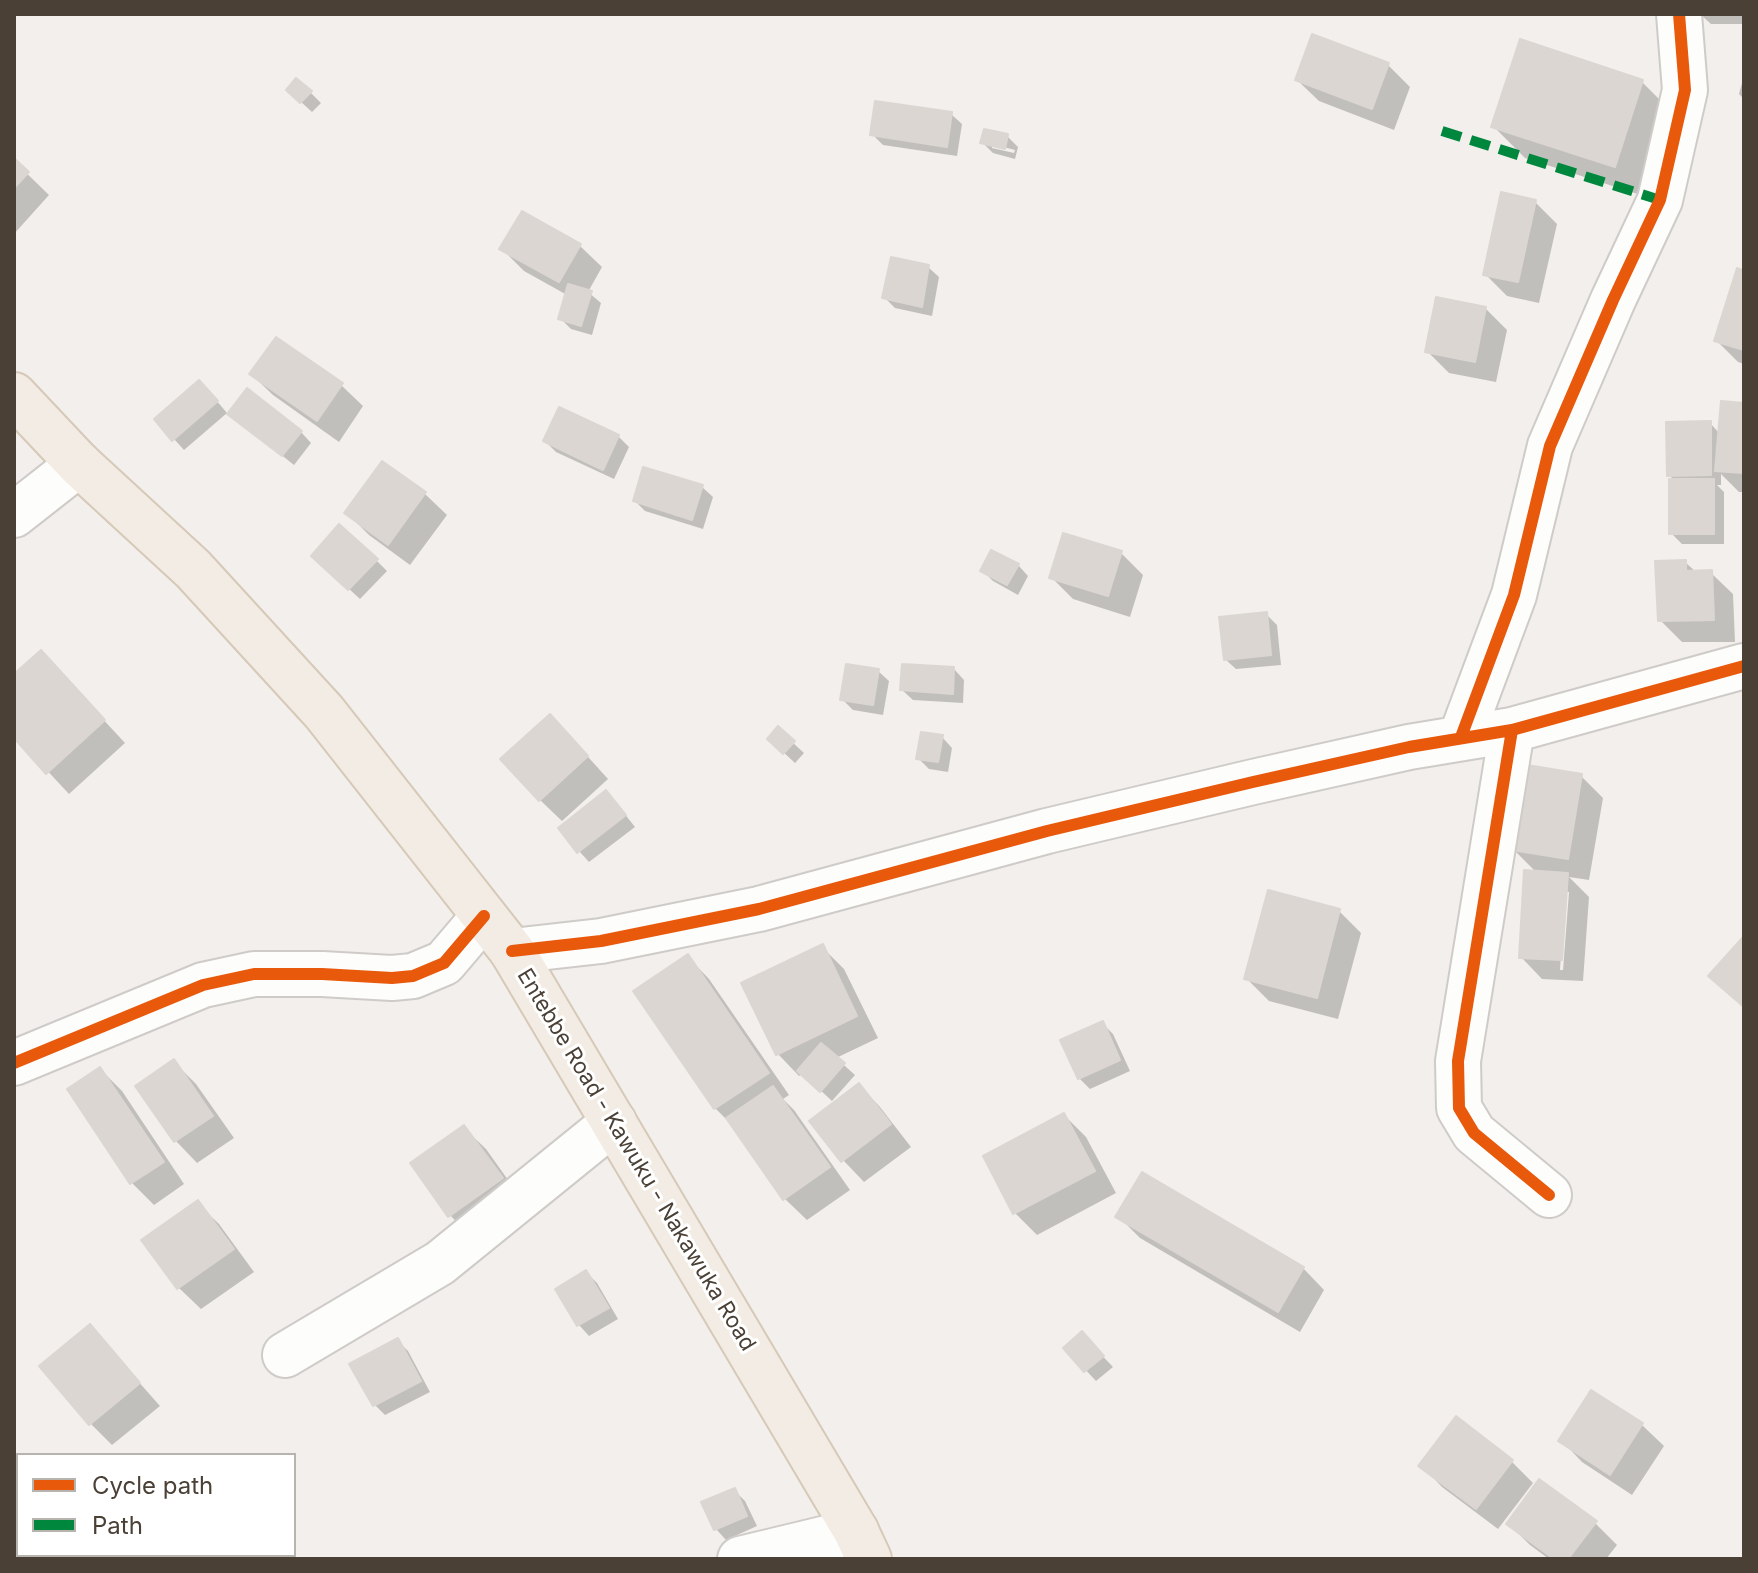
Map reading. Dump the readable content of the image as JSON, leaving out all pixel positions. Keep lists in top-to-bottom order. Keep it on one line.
{"streets":{"main road":["Entebbe Road - Kawuku - Nakawuka Road"]},"legend":["Cycle path","Path"]}
